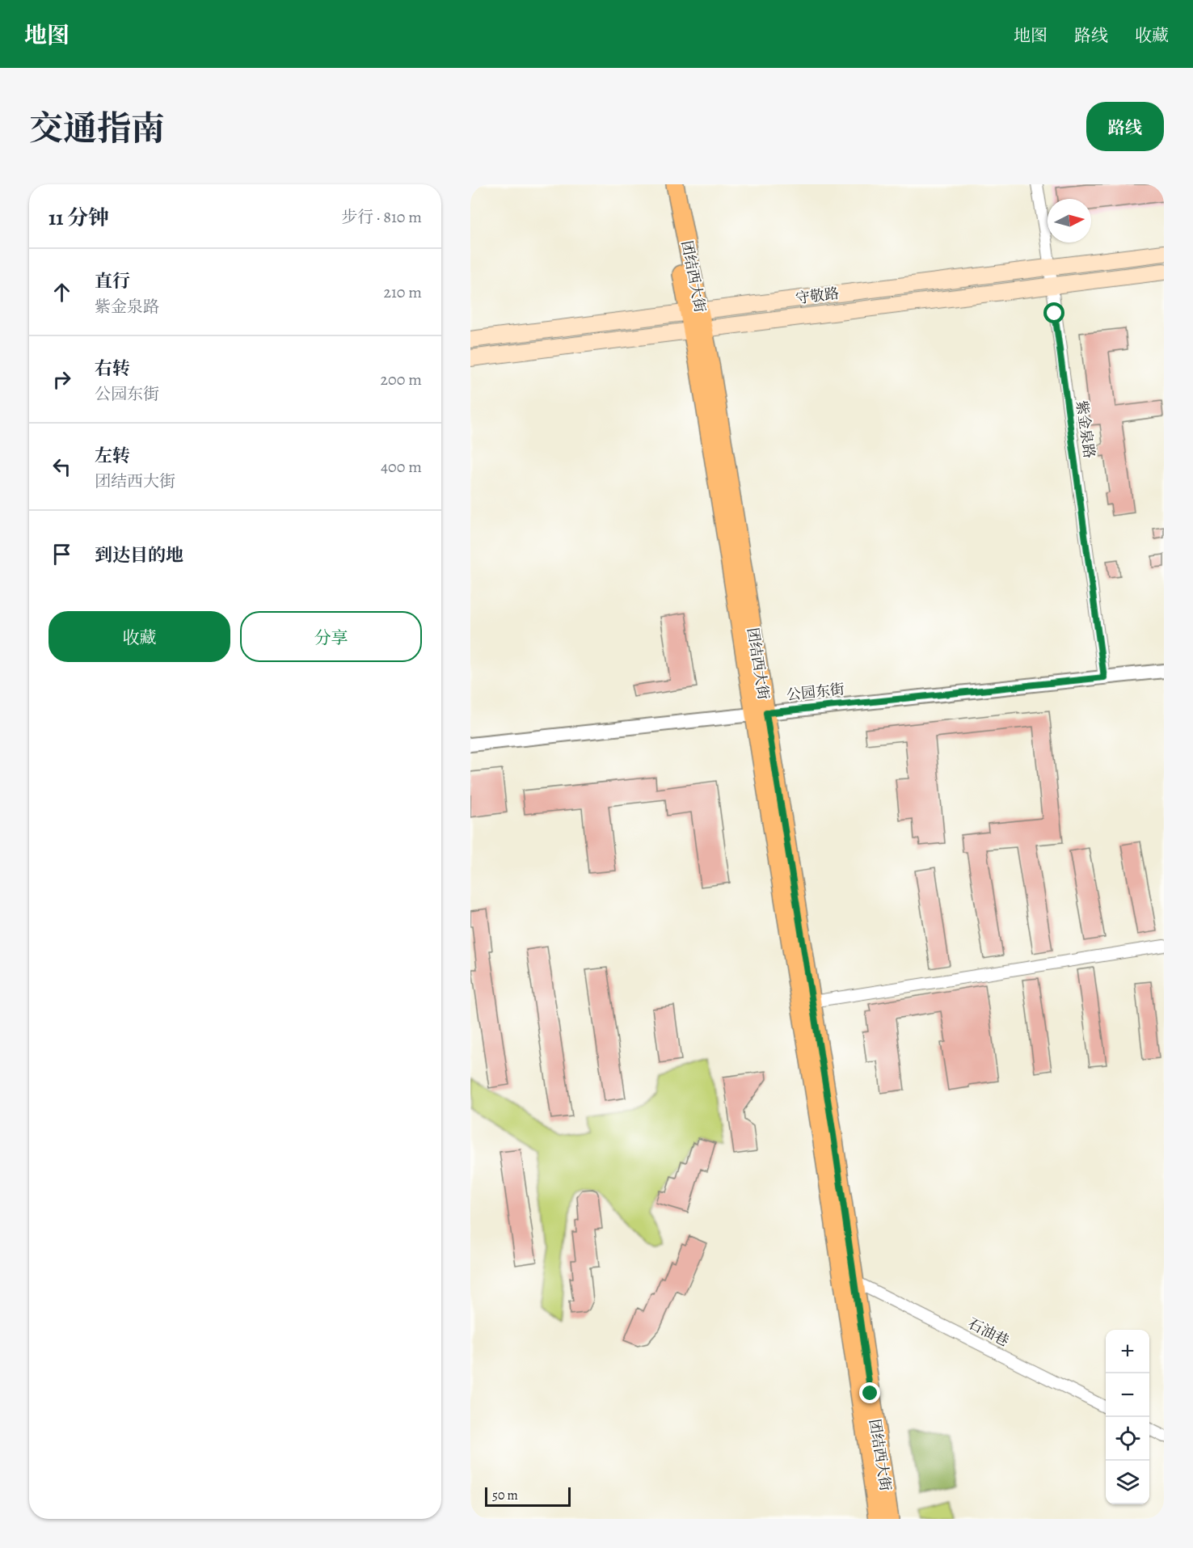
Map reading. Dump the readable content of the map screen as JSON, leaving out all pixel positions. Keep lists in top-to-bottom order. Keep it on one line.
{"streets":{"main road":["团结西大街","守敬路"],"street":["紫金泉路","公园东街","石油巷"]},"crossings":[["团结西大街","守敬路"],["团结西大街","公园东街"],["团结西大街","石油巷"],["守敬路","紫金泉路"],["紫金泉路","公园东街"]],"scale_bar":"50 m","north":"right","page":{"header":"地图","nav":["地图","路线","收藏"],"title":"交通指南","buttons":["路线",["收藏","分享"]],"heading":["11 分钟","步行 · 810 m"],"list":[["直行","紫金泉路","210 m"],["右转","公园东街","200 m"],["左转","团结西大街","400 m"],"到达目的地"],"map_buttons":["+","−"],"scale":"50 m"}}
